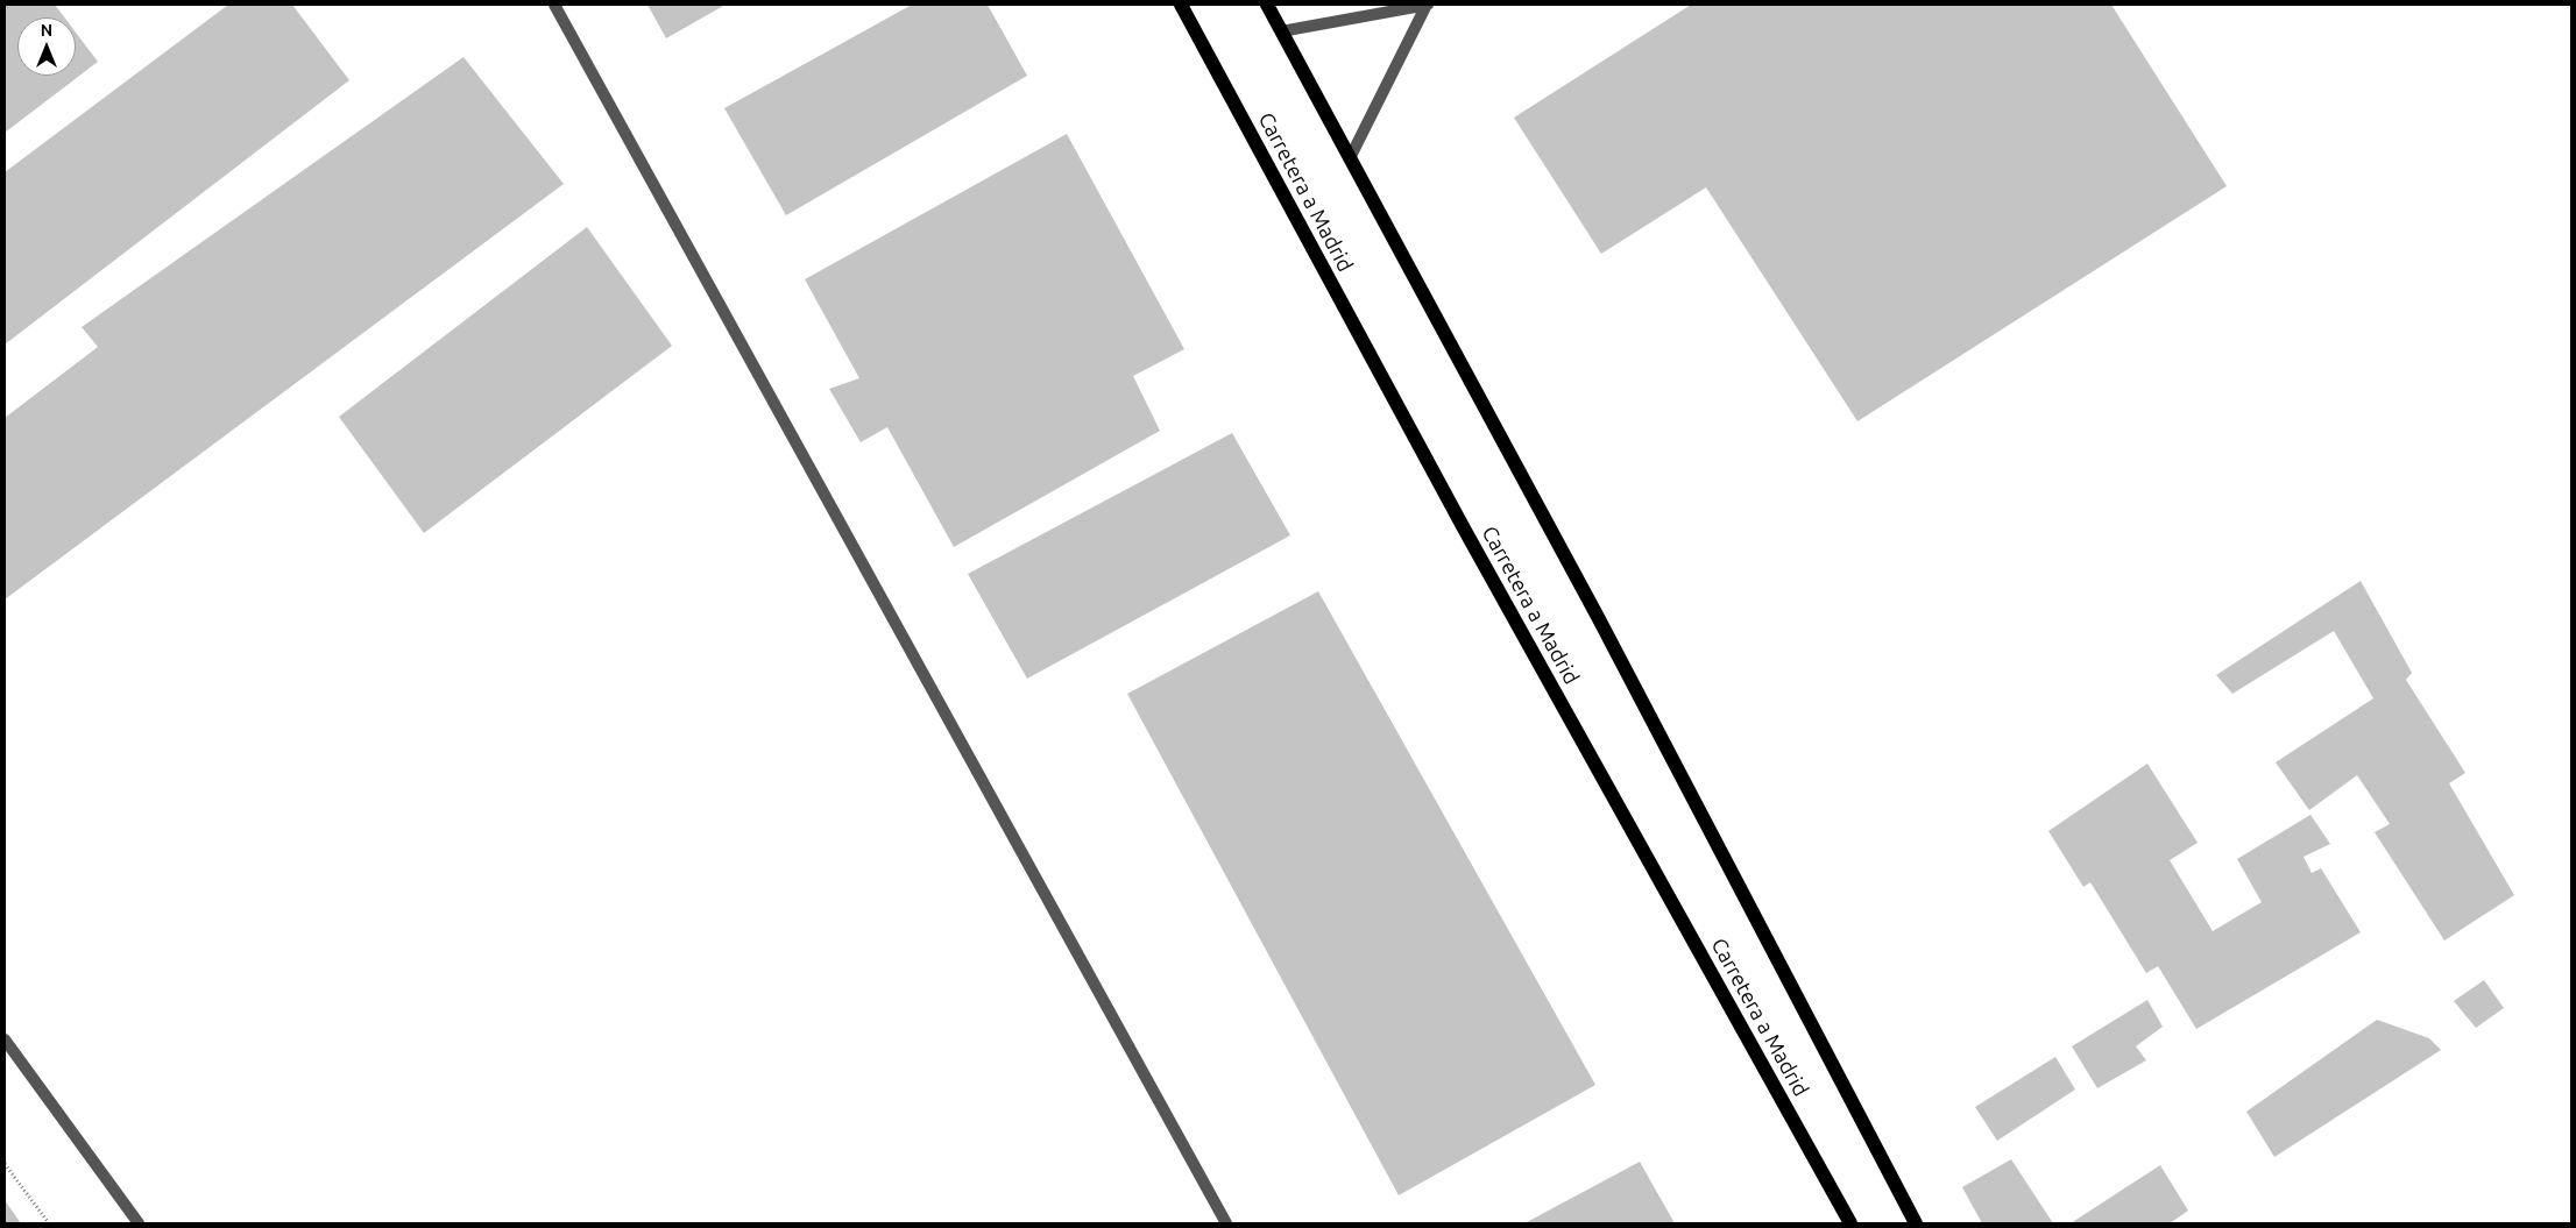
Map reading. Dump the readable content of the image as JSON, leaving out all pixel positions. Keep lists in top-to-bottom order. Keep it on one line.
{"streets":{"main road":["Carretera a Madrid"]},"north":"top"}
